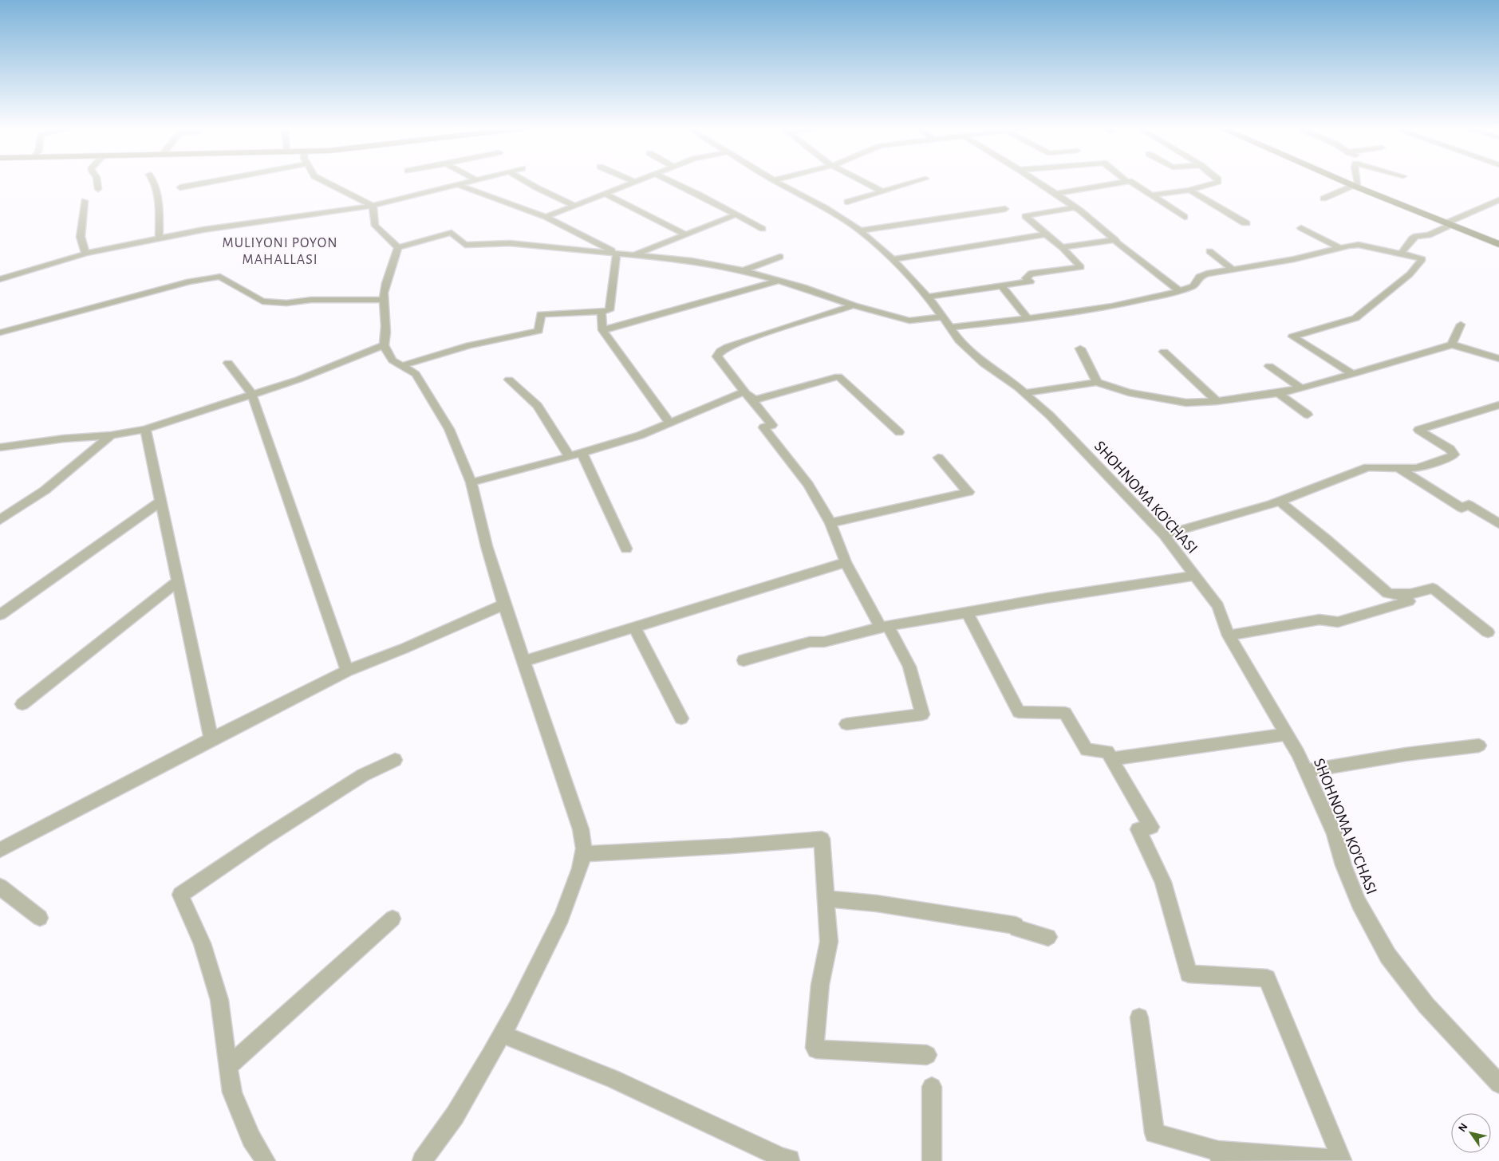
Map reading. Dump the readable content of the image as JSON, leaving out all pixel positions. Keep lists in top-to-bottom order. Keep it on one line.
{"streets":{"street":["SHOHNOMA KO'CHASI"]},"districts":["MULIYONI POYON MAHALLASI"],"north":"top left"}
